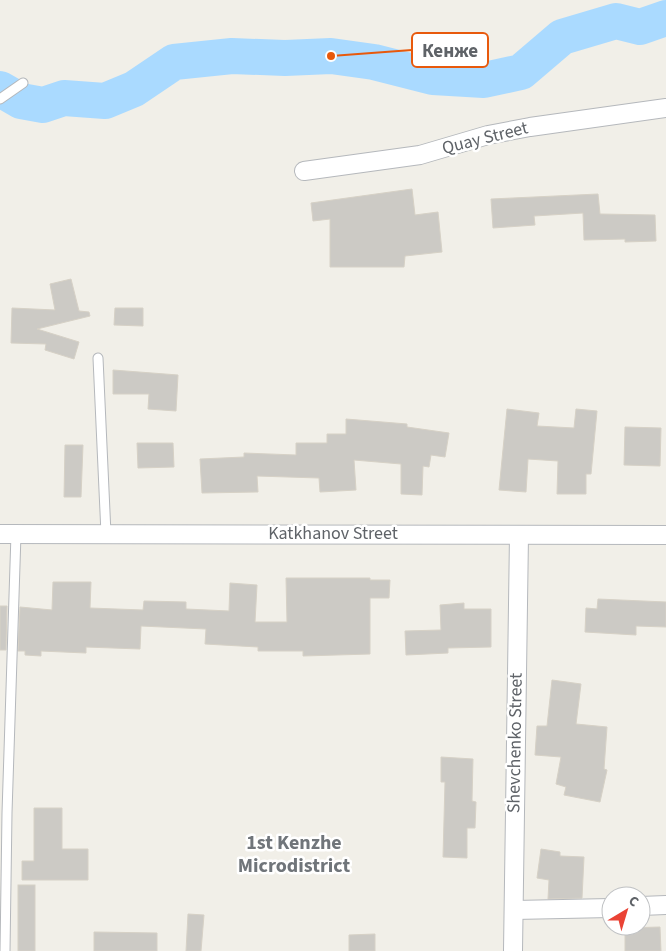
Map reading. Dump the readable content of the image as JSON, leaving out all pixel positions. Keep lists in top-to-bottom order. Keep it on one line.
{"streets":{"street":["Quay Street","Katkhanov Street","Shevchenko Street"]},"crossings":[["Katkhanov Street","Shevchenko Street"]],"districts":["1st Kenzhe Microdistrict"],"places":["Кенже"],"north":"top right"}
